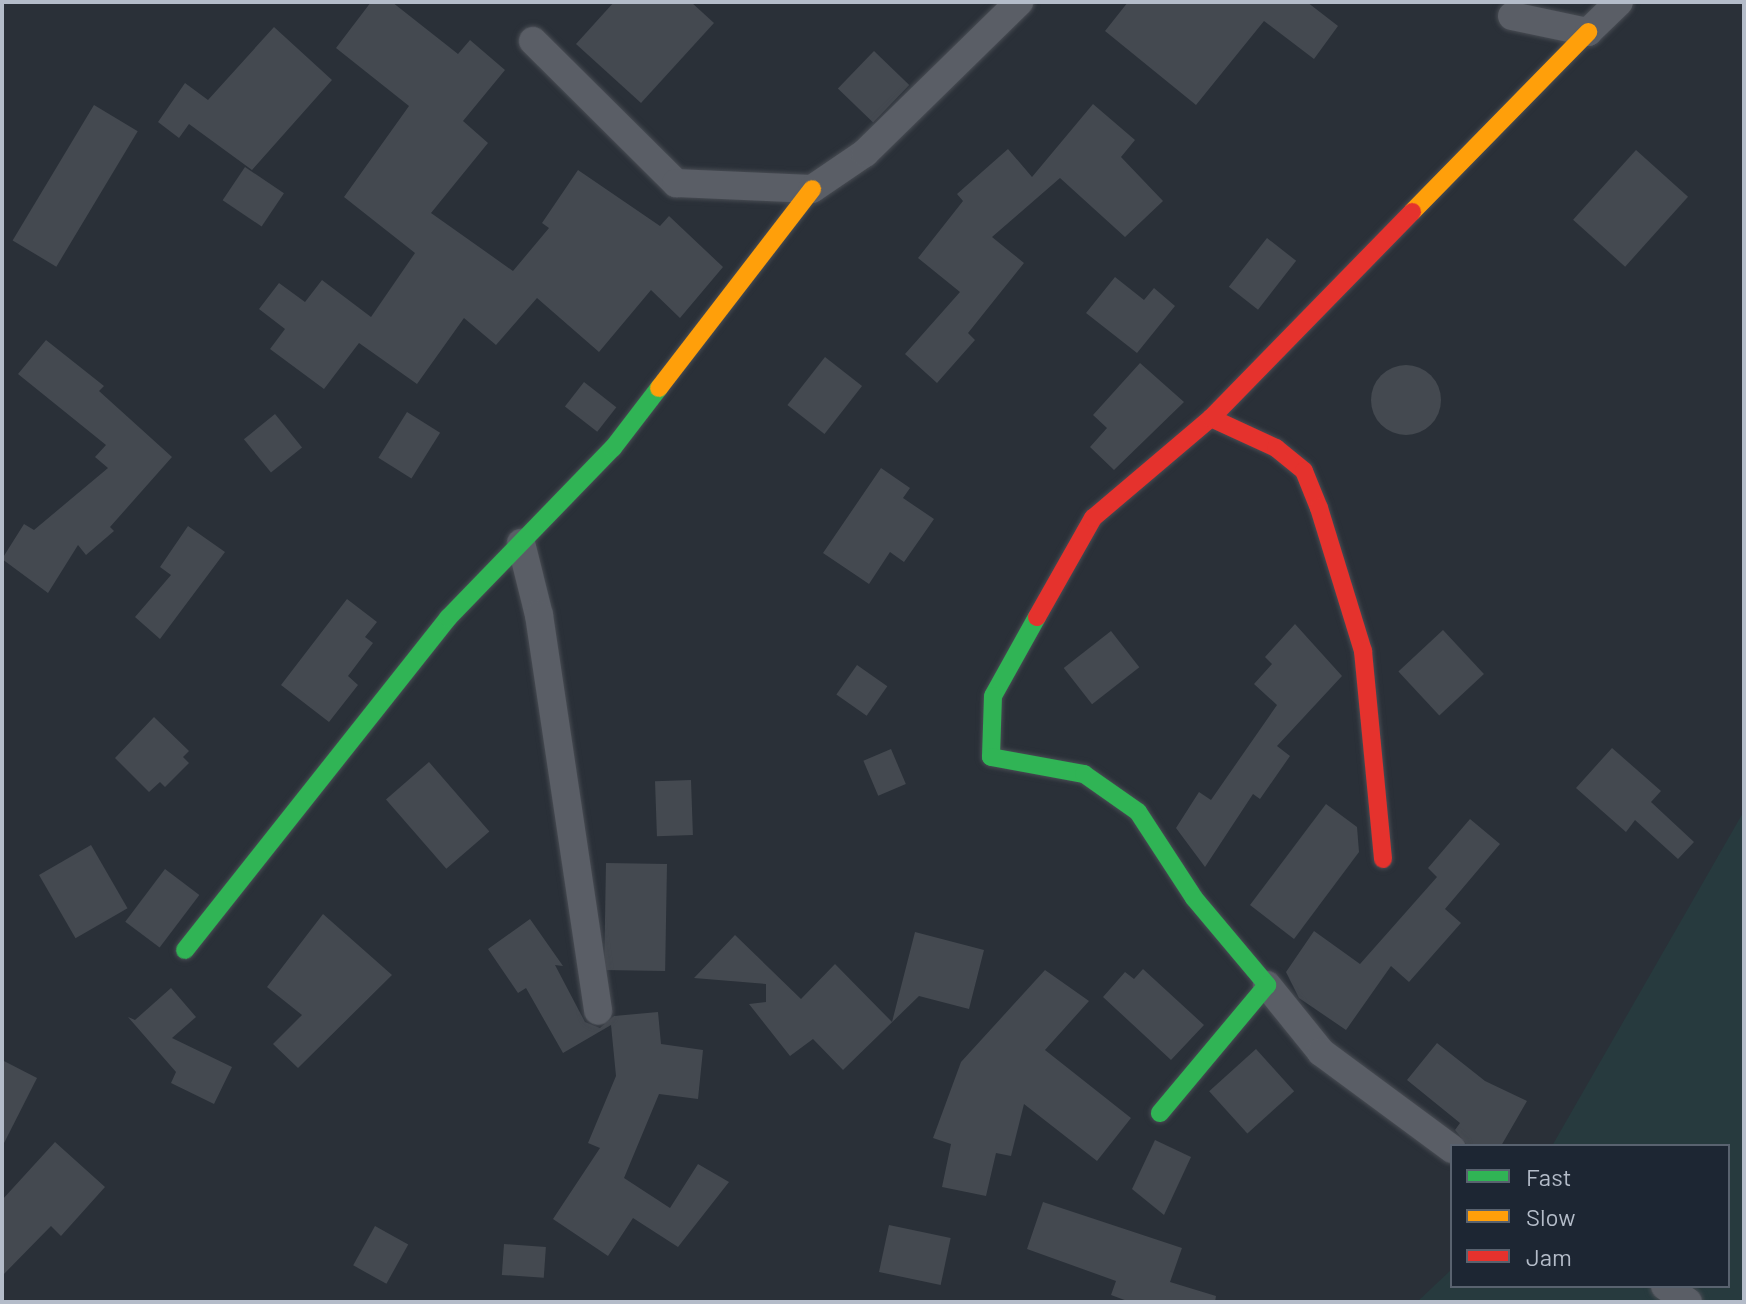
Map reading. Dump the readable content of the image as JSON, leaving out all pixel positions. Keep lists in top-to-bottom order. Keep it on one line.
{"legend":["Fast","Slow","Jam"]}
